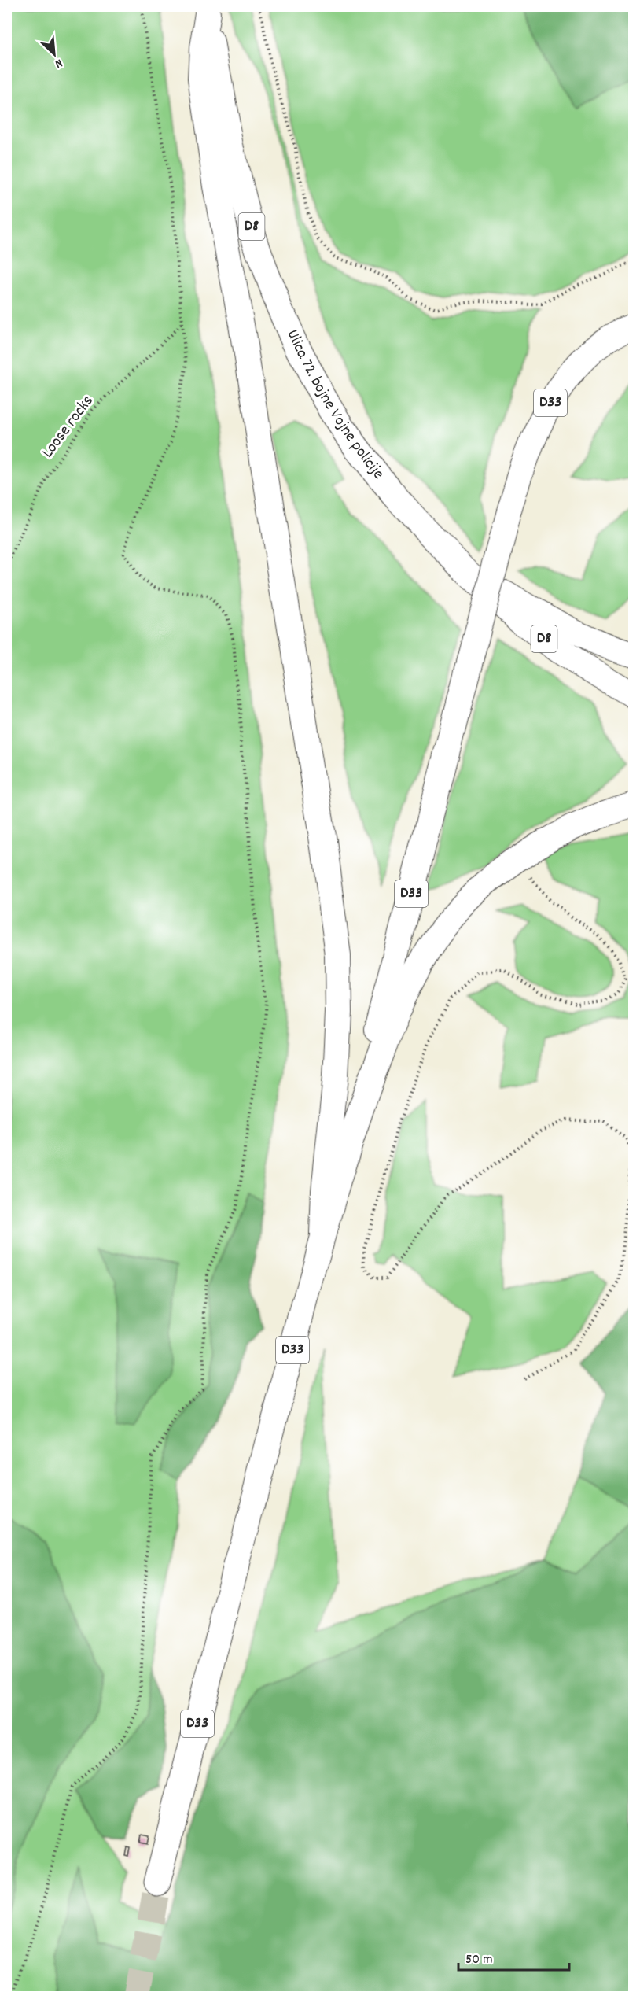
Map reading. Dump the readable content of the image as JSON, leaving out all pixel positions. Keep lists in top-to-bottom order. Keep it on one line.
{"streets":{"highway":["D33"],"main road":["D8","Ulica 72. bojne Vojne policije"],"path":["Loose rocks"]},"scale_bar":"50 m","north":"bottom right"}
